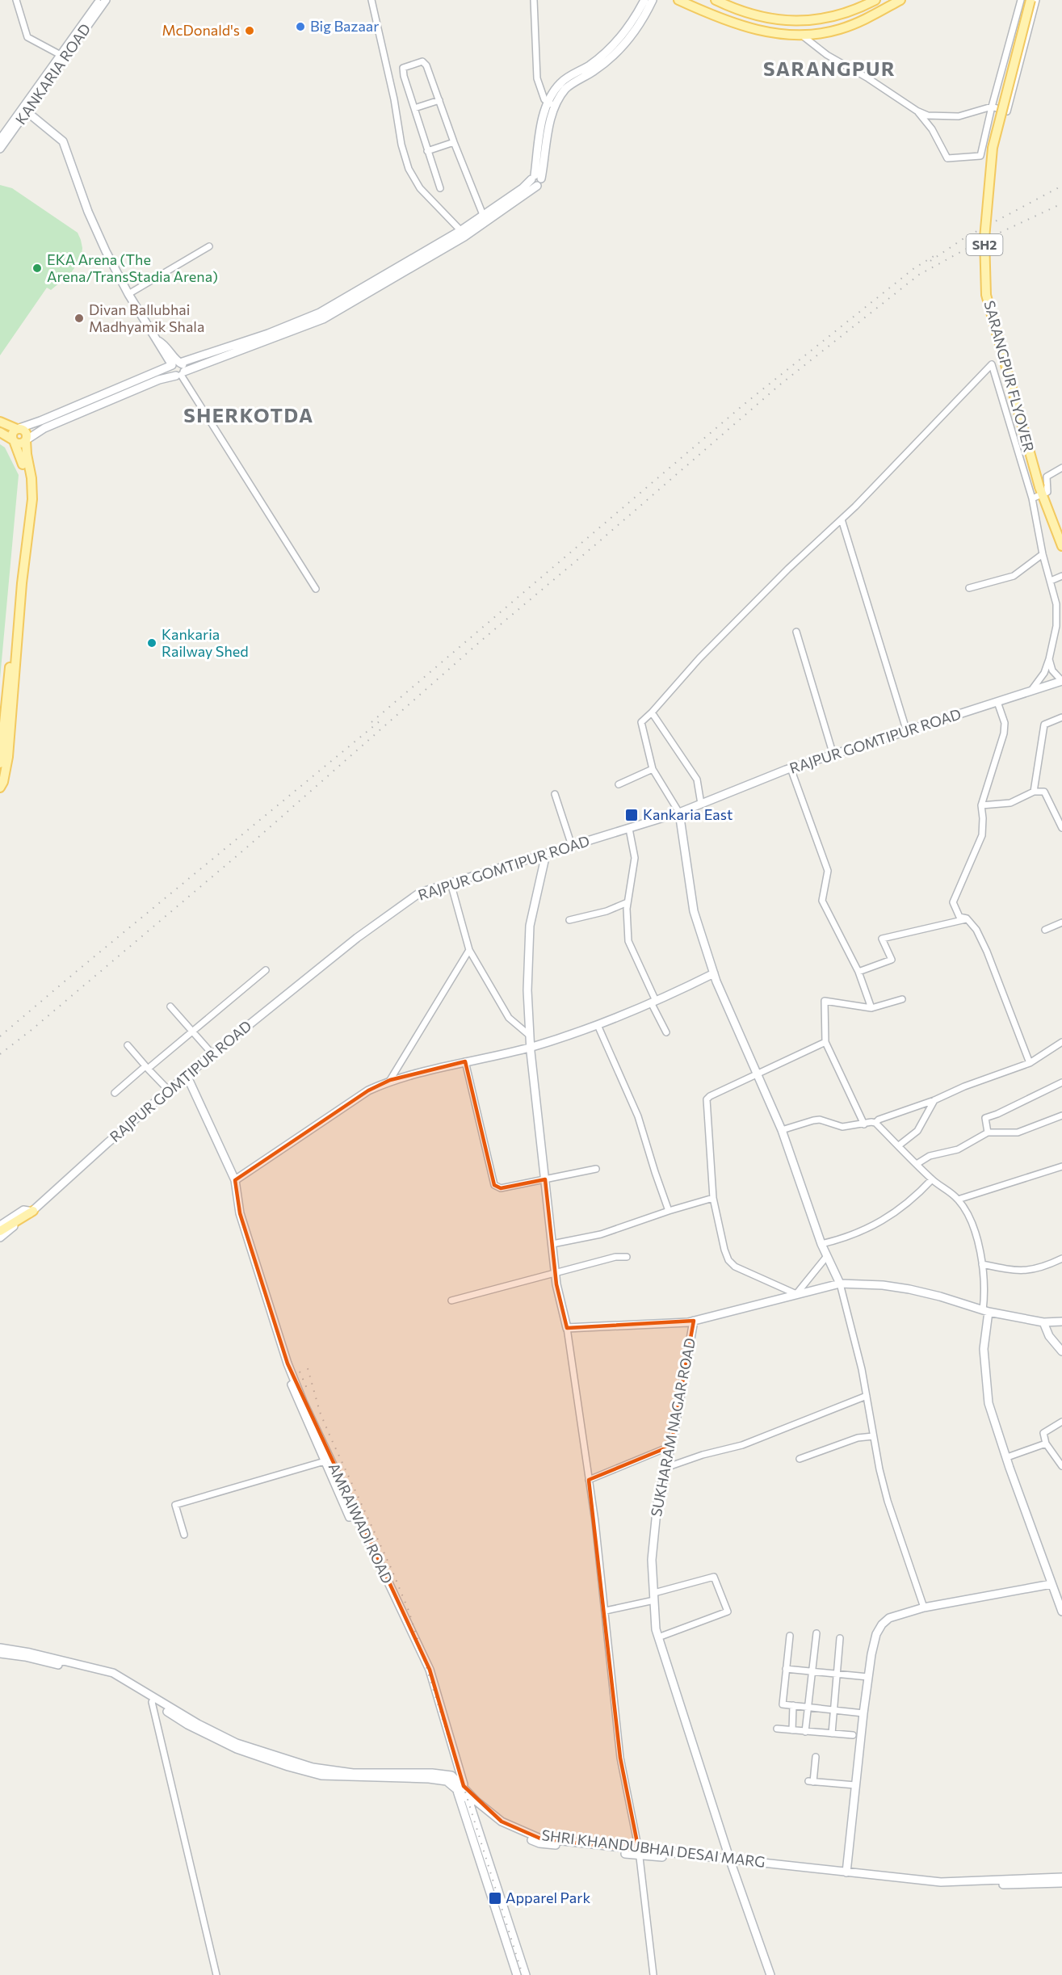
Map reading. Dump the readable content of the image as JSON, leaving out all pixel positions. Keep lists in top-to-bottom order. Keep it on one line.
{"streets":{"main road":["KANKARIA ROAD","SH2","SARANGPUR FLYOVER","RAJPUR GOMTIPUR ROAD","SUKHARAM NAGAR ROAD","AMRAIWADI ROAD","SHRI KHANDUBHAI DESAI MARG"]},"crossings":[["SH2","SARANGPUR FLYOVER"],["RAJPUR GOMTIPUR ROAD","AMRAIWADI ROAD"],["SUKHARAM NAGAR ROAD","SHRI KHANDUBHAI DESAI MARG"],["AMRAIWADI ROAD","SHRI KHANDUBHAI DESAI MARG"]],"districts":["SARANGPUR","SHERKOTDA"],"places":{"other":["Big Bazaar","McDonald's","EKA Arena (The Arena/TransStadia Arena)","Divan Ballubhai Madhyamik Shala","Kankaria Railway Shed"],"transit":["Kankaria East","Apparel Park"]}}
